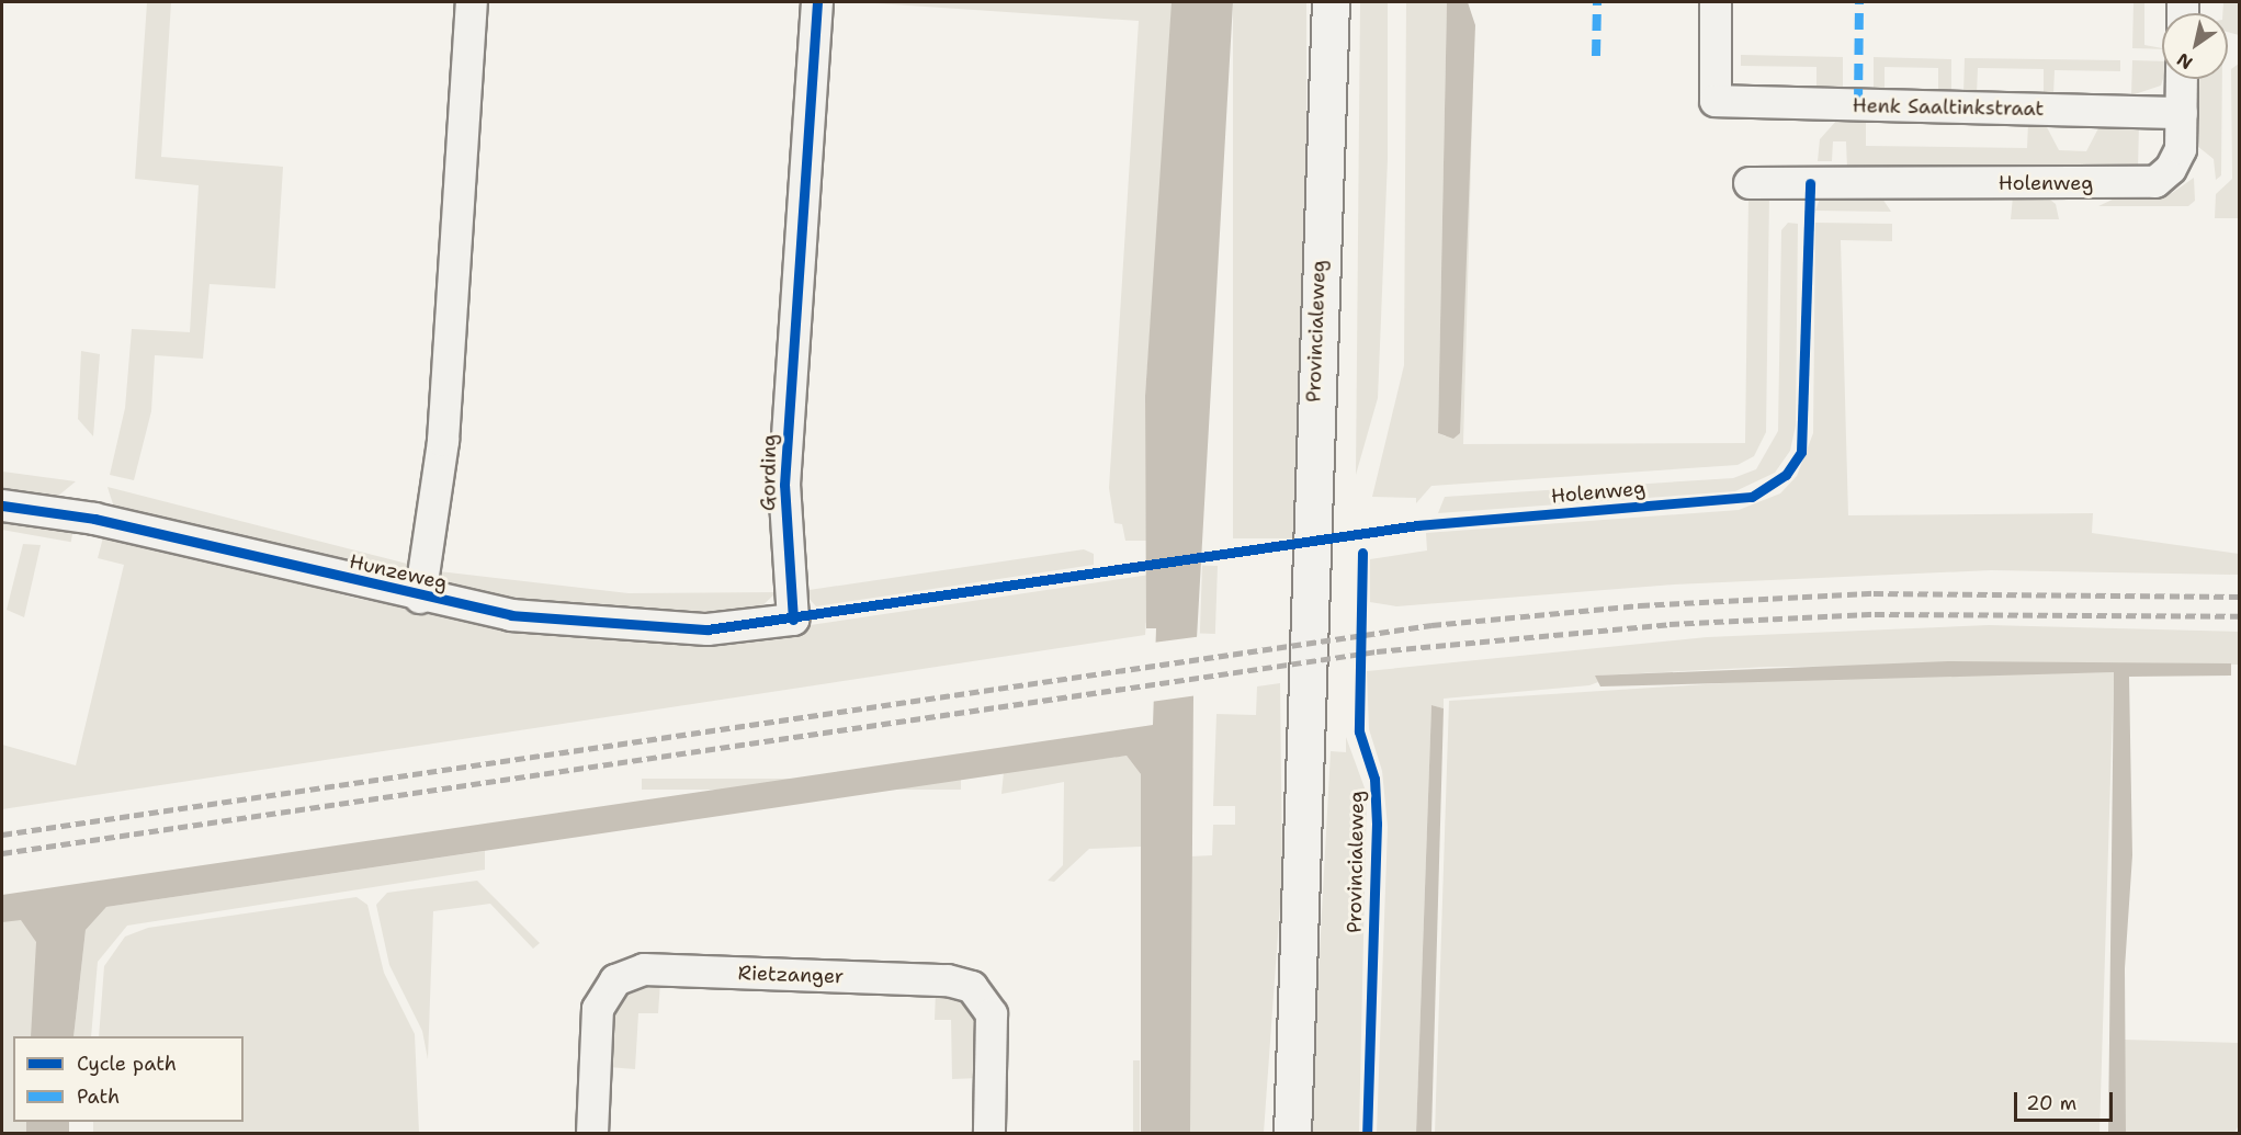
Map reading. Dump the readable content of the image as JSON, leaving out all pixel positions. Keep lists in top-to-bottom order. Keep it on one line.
{"streets":{"main road":["Provincialeweg"],"street":["Henk Saaltinkstraat","Holenweg","Gording","Hunzeweg","Rietzanger"]},"crossings":[["Henk Saaltinkstraat","Holenweg"],["Gording","Hunzeweg"]],"legend":["Cycle path","Path"],"scale_bar":"20 m","north":"bottom left"}
